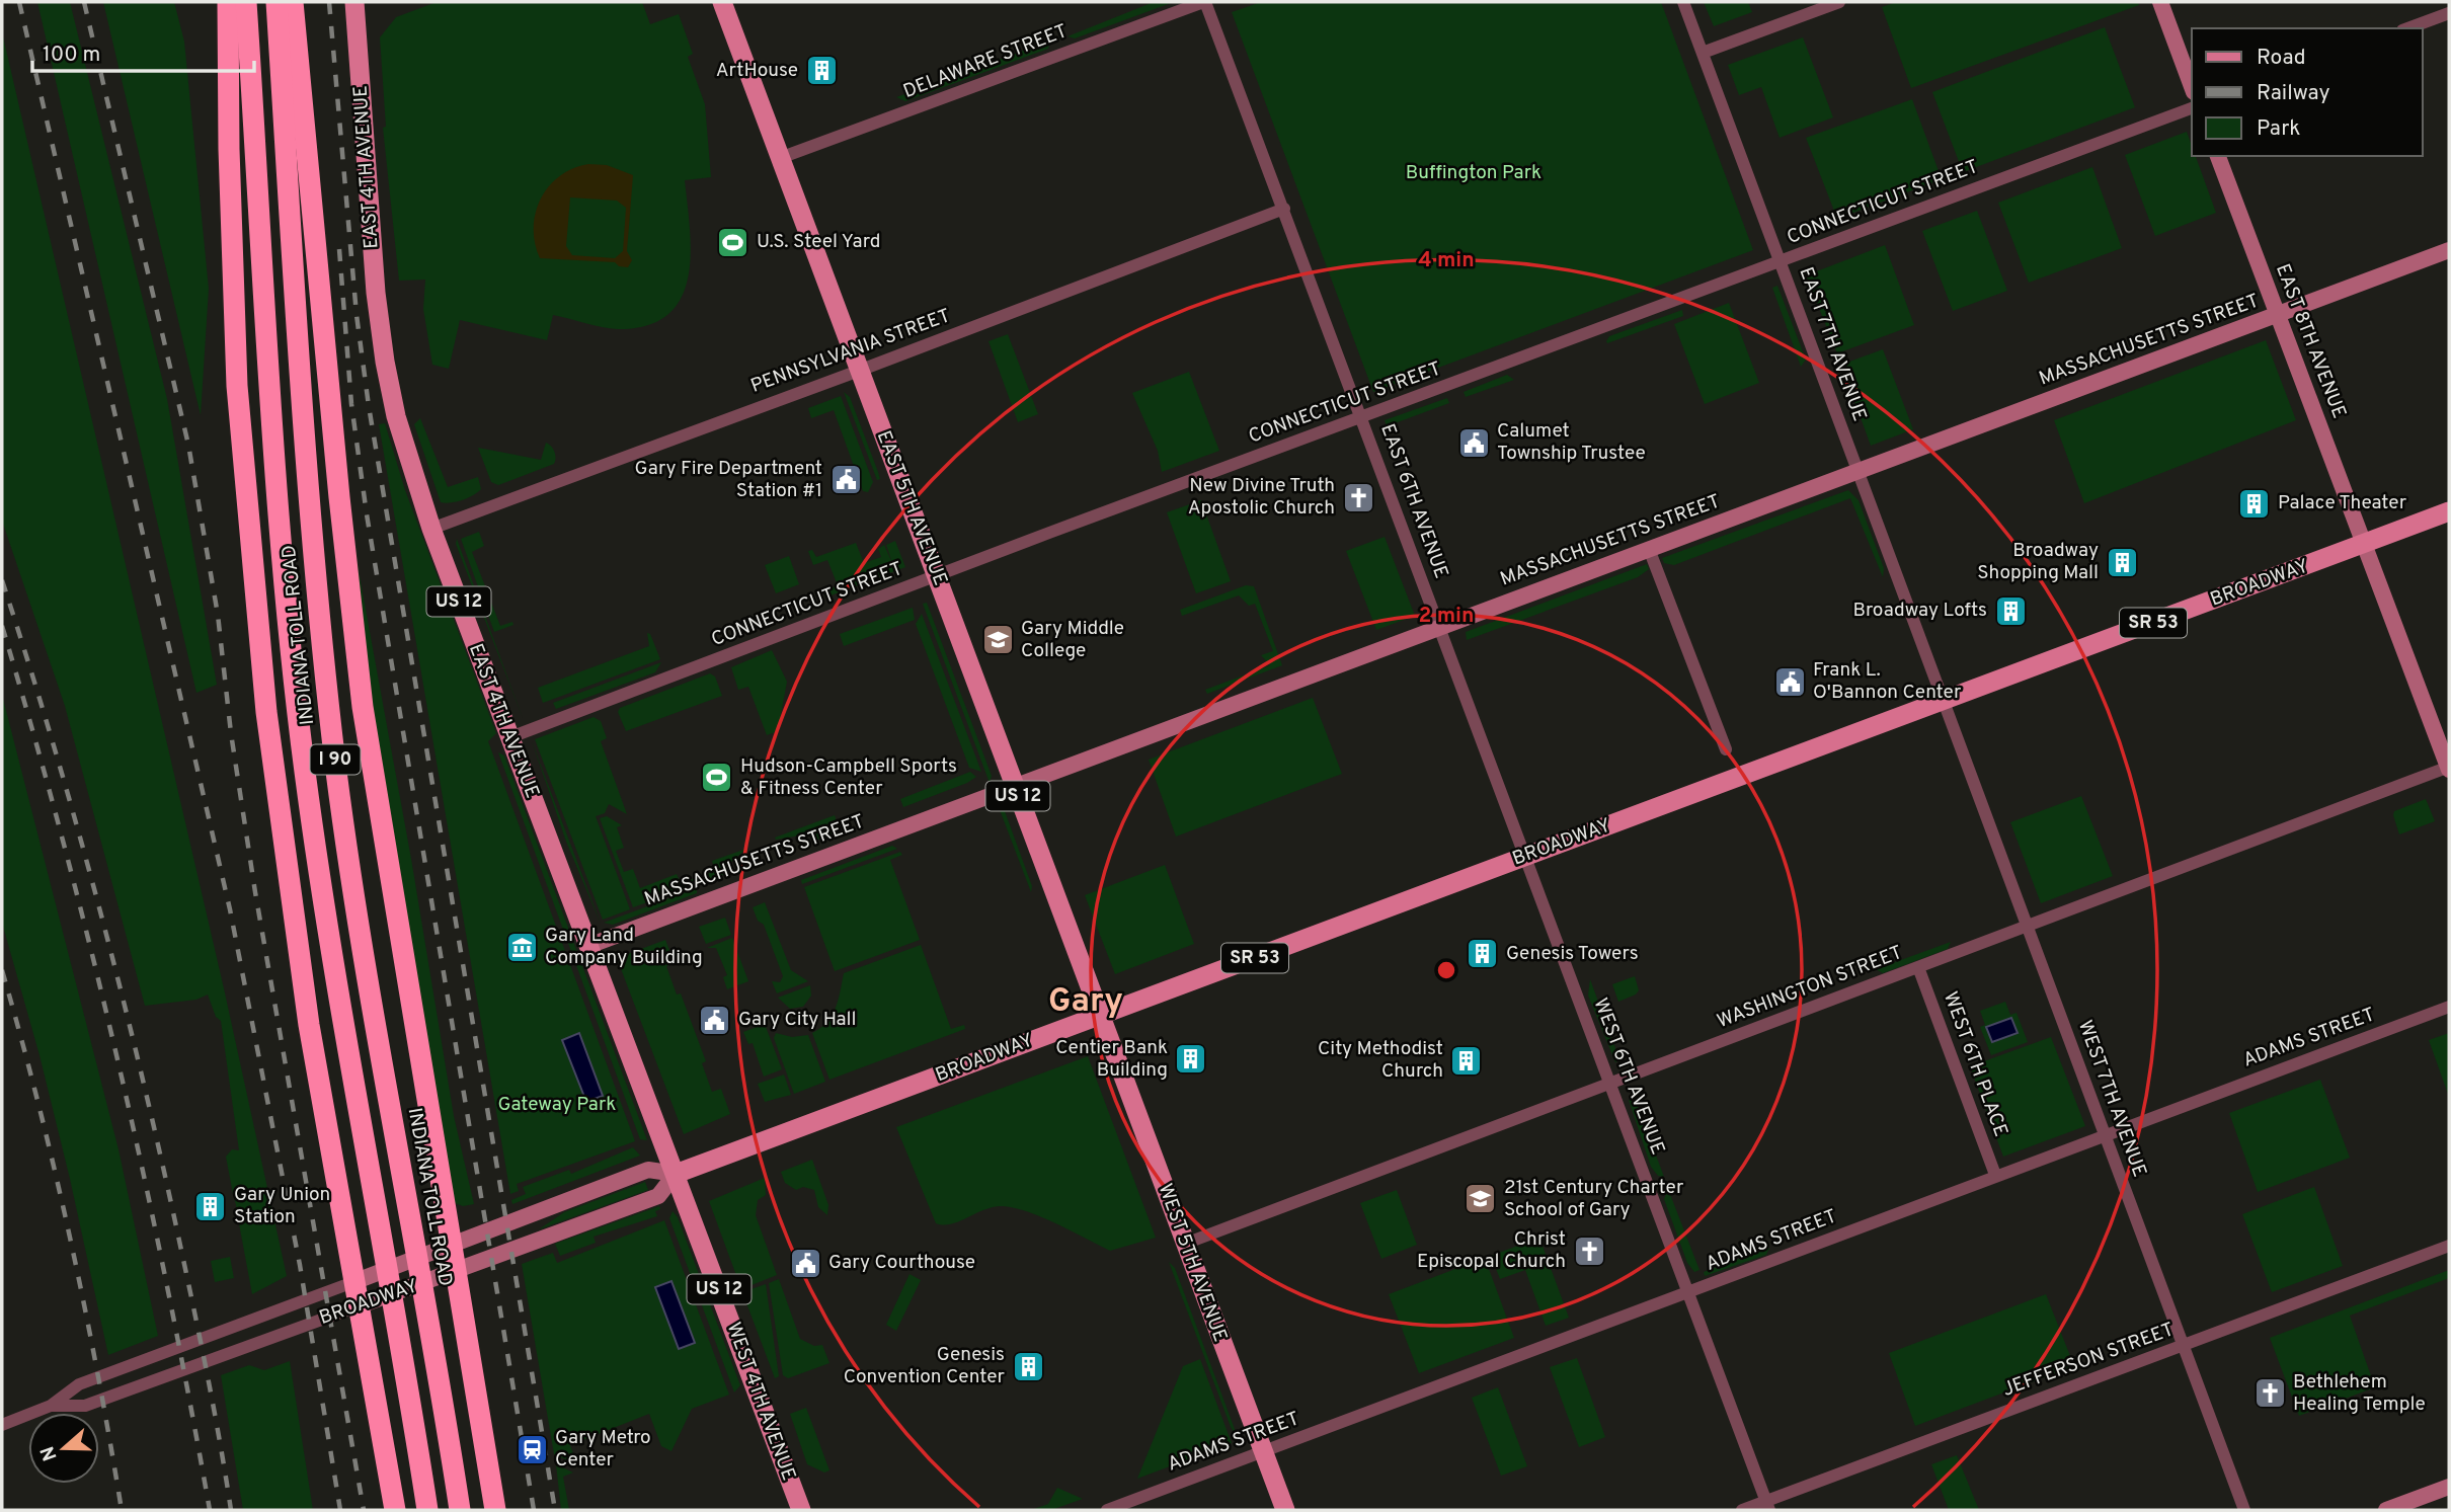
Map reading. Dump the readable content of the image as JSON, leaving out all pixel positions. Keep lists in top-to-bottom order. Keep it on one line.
{"streets":{"highway":["INDIANA TOLL ROAD","I 90"],"main road":["EAST 4TH AVENUE","EAST 5TH AVENUE","BROADWAY","US 12","SR 53","WEST 5TH AVENUE","WEST 4TH AVENUE"],"street":["DELAWARE STREET","CONNECTICUT STREET","MASSACHUSETTS STREET","EAST 8TH AVENUE","EAST 7TH AVENUE","PENNSYLVANIA STREET","EAST 6TH AVENUE","WASHINGTON STREET","ADAMS STREET","WEST 6TH PLACE","WEST 6TH AVENUE","WEST 7TH AVENUE","JEFFERSON STREET"]},"crossings":[["DELAWARE STREET","EAST 6TH AVENUE"],["DELAWARE STREET","EAST 5TH AVENUE"],["EAST 4TH AVENUE","CONNECTICUT STREET"],["EAST 4TH AVENUE","MASSACHUSETTS STREET"],["EAST 4TH AVENUE","PENNSYLVANIA STREET"],["EAST 4TH AVENUE","BROADWAY"],["EAST 4TH AVENUE","WEST 4TH AVENUE"],["CONNECTICUT STREET","EAST 7TH AVENUE"],["CONNECTICUT STREET","EAST 6TH AVENUE"],["CONNECTICUT STREET","EAST 5TH AVENUE"],["MASSACHUSETTS STREET","EAST 8TH AVENUE"],["MASSACHUSETTS STREET","EAST 7TH AVENUE"],["MASSACHUSETTS STREET","EAST 6TH AVENUE"],["MASSACHUSETTS STREET","EAST 5TH AVENUE"],["EAST 8TH AVENUE","BROADWAY"],["EAST 8TH AVENUE","WASHINGTON STREET"],["EAST 7TH AVENUE","BROADWAY"],["EAST 7TH AVENUE","WEST 7TH AVENUE"],["PENNSYLVANIA STREET","EAST 6TH AVENUE"],["PENNSYLVANIA STREET","EAST 5TH AVENUE"],["EAST 6TH AVENUE","BROADWAY"],["EAST 6TH AVENUE","WEST 6TH AVENUE"],["EAST 5TH AVENUE","BROADWAY"],["EAST 5TH AVENUE","WEST 5TH AVENUE"],["BROADWAY","WEST 6TH AVENUE"],["BROADWAY","WEST 7TH AVENUE"],["BROADWAY","WEST 5TH AVENUE"],["BROADWAY","WEST 4TH AVENUE"],["WASHINGTON STREET","WEST 6TH PLACE"],["WASHINGTON STREET","WEST 6TH AVENUE"],["WASHINGTON STREET","WEST 7TH AVENUE"],["WASHINGTON STREET","WEST 5TH AVENUE"],["ADAMS STREET","WEST 6TH PLACE"],["ADAMS STREET","WEST 6TH AVENUE"],["ADAMS STREET","WEST 7TH AVENUE"],["ADAMS STREET","WEST 5TH AVENUE"],["WEST 6TH AVENUE","JEFFERSON STREET"],["WEST 7TH AVENUE","JEFFERSON STREET"]],"districts":["Gary"],"parks":["Buffington Park","Gateway Park"],"places":{"building":["ArtHouse","Palace Theater","Broadway Shopping Mall","Broadway Lofts","Genesis Towers","Centier Bank Building","City Methodist Church","Gary Union Station","Genesis Convention Center"],"sports":["U.S. Steel Yard","Hudson-Campbell Sports & Fitness Center"],"public building":["Calumet Township Trustee","Gary Fire Department Station #1","Frank L. O'Bannon Center","Gary City Hall","Gary Courthouse"],"church":["New Divine Truth Apostolic Church","Christ Episcopal Church","Bethlehem Healing Temple"],"school or university":["Gary Middle College","21st Century Charter School of Gary"],"museum":["Gary Land Company Building"],"station":["Gary Metro Center"]},"legend":["Road","Railway","Park"],"scale_bar":"100 m","north":"left","rings":["4 min","2 min"]}
